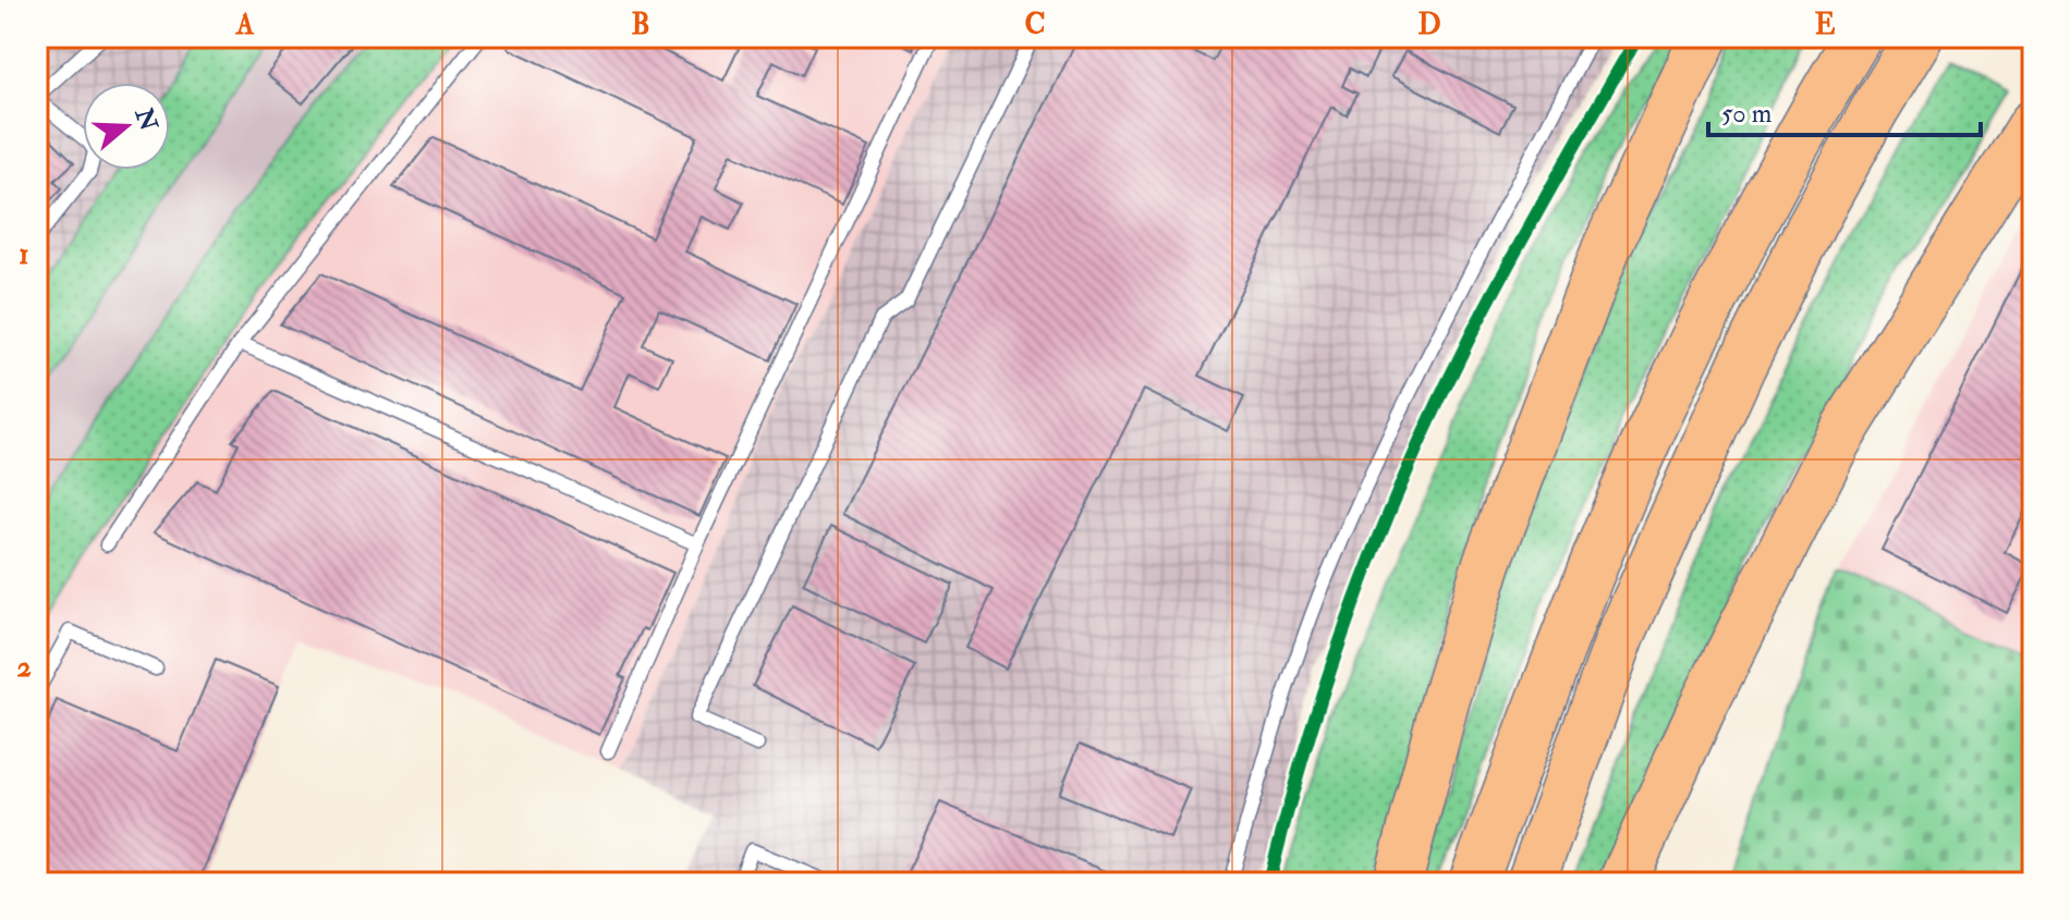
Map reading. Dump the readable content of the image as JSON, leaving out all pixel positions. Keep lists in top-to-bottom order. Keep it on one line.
{"scale_bar":"50 m","north":"right","grid":{"columns":["A","B","C","D","E"],"rows":["1","2"]}}
